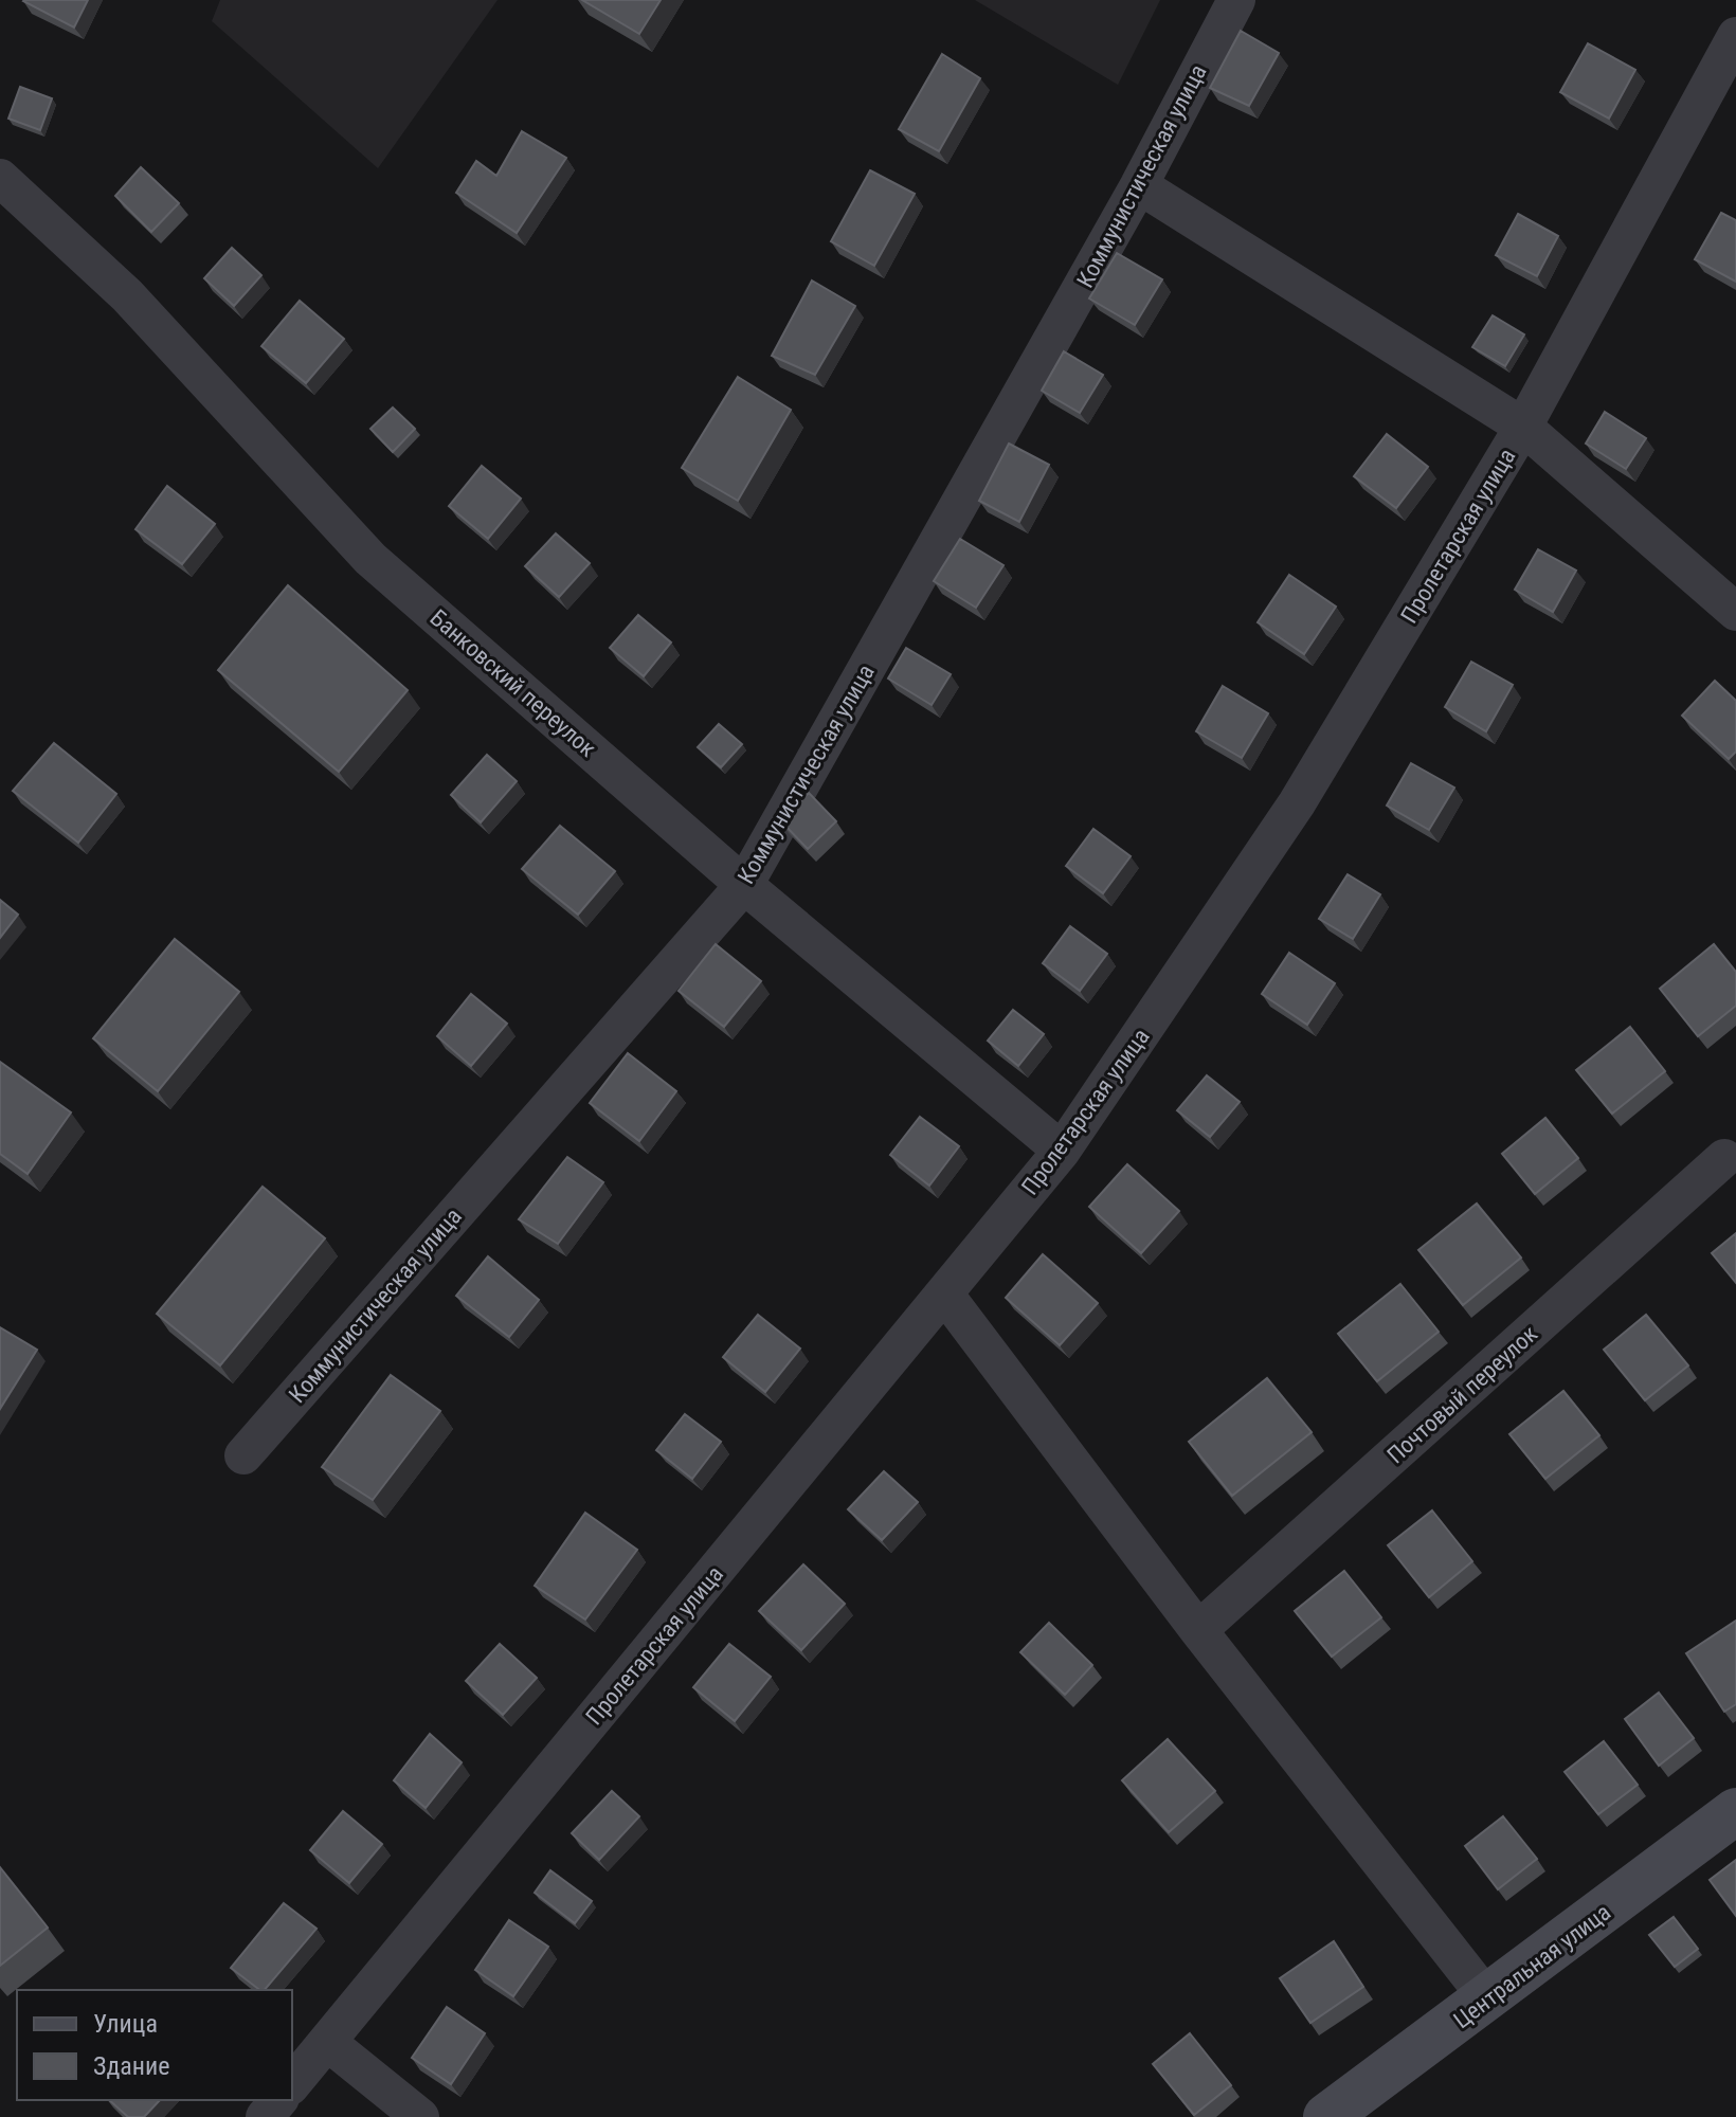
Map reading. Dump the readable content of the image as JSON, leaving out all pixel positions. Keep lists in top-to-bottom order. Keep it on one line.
{"streets":{"main road":["Центральная улица"],"street":["Коммунистическая улица","Пролетарская улица","Банковский переулок","Почтовый переулок"]},"crossings":[["Коммунистическая улица","Банковский переулок"],["Пролетарская улица","Банковский переулок"]],"legend":["Улица","Здание"]}
